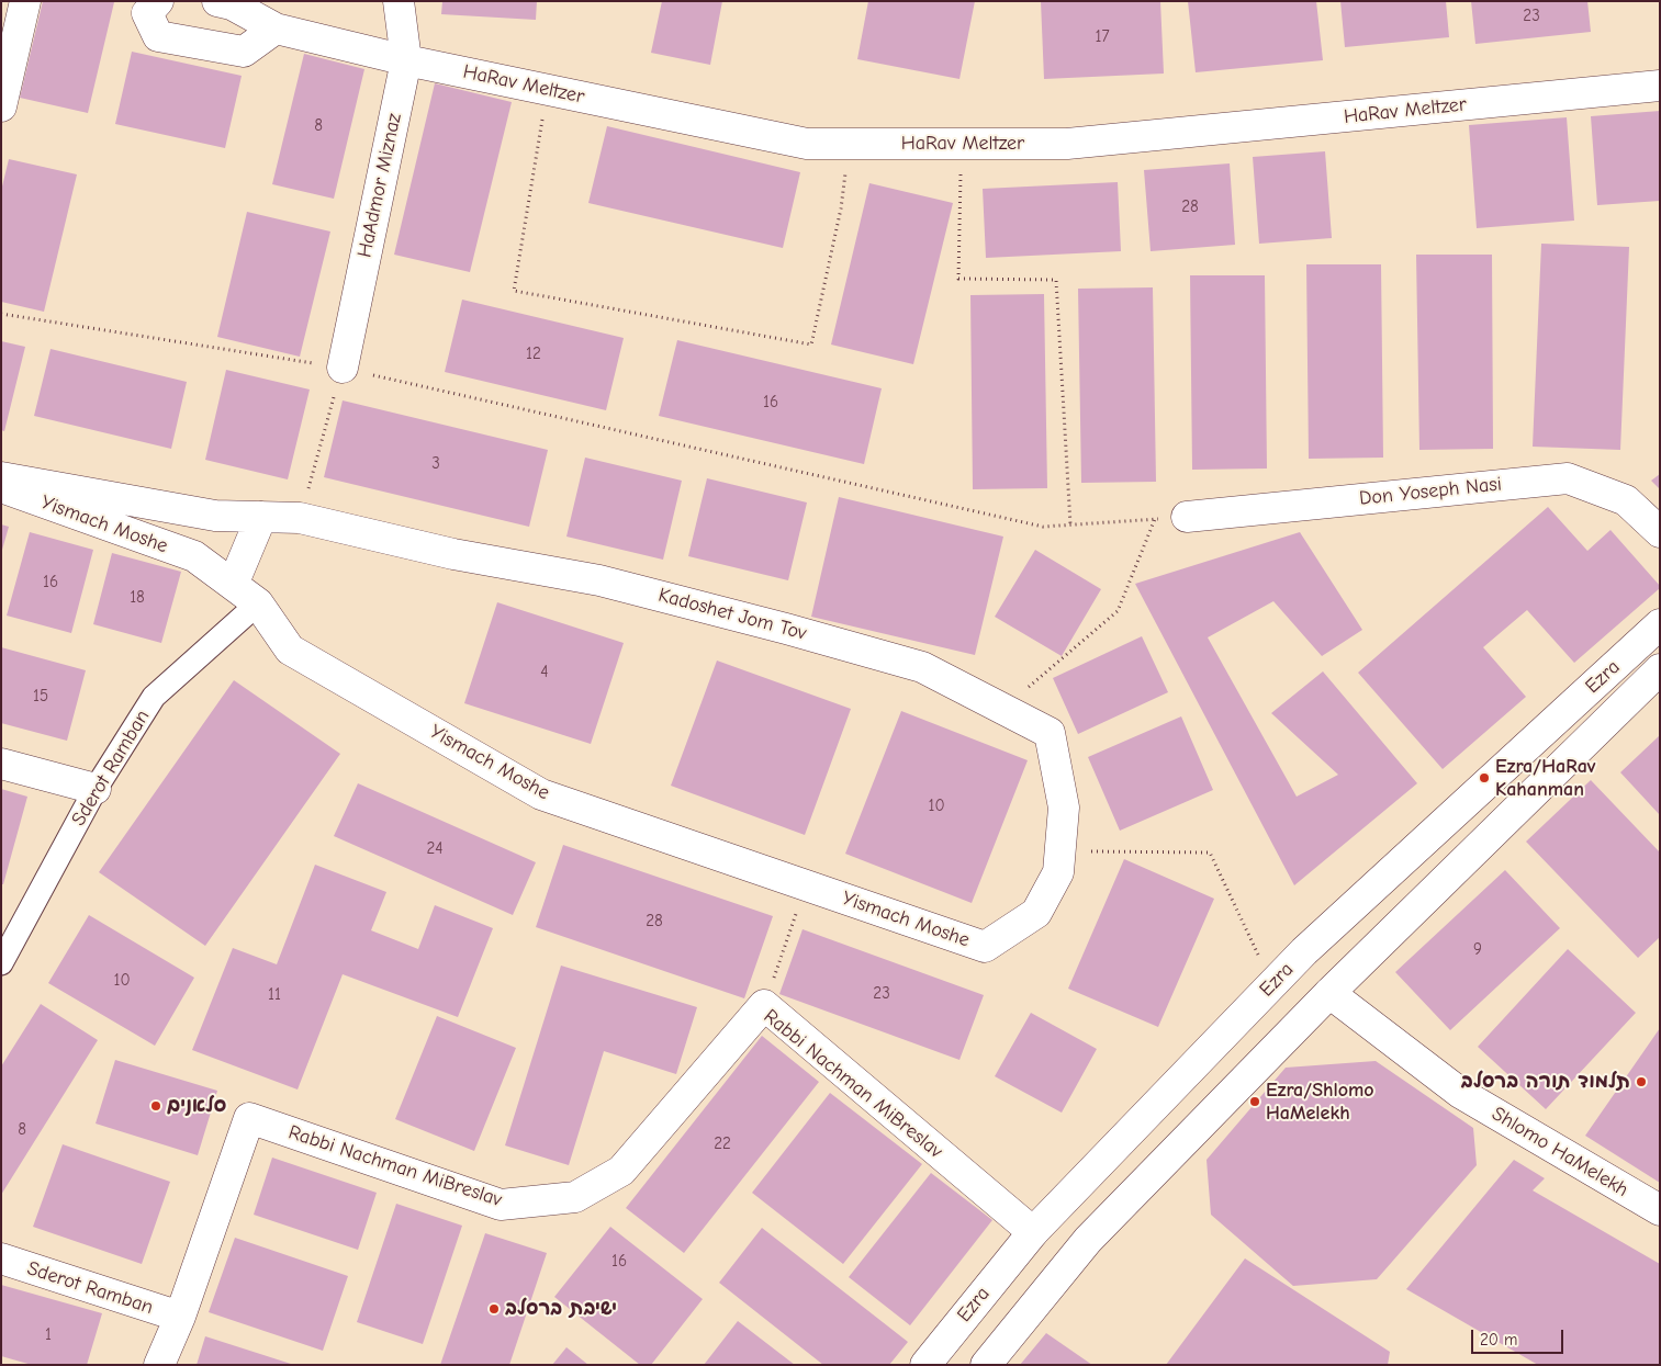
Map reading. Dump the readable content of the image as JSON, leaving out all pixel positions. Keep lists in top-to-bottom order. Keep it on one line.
{"streets":{"street":["HaRav Meltzer","HaAdmor Miznaz","Don Yoseph Nasi","Yismach Moshe","Kadoshet Jom Tov","Ezra","Sderot Ramban","Rabbi Nachman MiBreslav","Shlomo HaMelekh"]},"crossings":[["HaRav Meltzer","HaAdmor Miznaz"],["Yismach Moshe","Kadoshet Jom Tov"],["Yismach Moshe","Sderot Ramban"],["Ezra","Rabbi Nachman MiBreslav"],["Ezra","Shlomo HaMelekh"],["Sderot Ramban","Rabbi Nachman MiBreslav"]],"places":["Ezra/HaRav Kahanman","תלמוד תורה ברסלב","Ezra/Shlomo HaMelekh","סלאנים","ישיבת ברסלב"],"house_numbers":["23","17","8","28","12","16","3","16","18","4","15","10","24","28","9","10","23","11","8","22","16","1"],"scale_bar":"20 m"}
